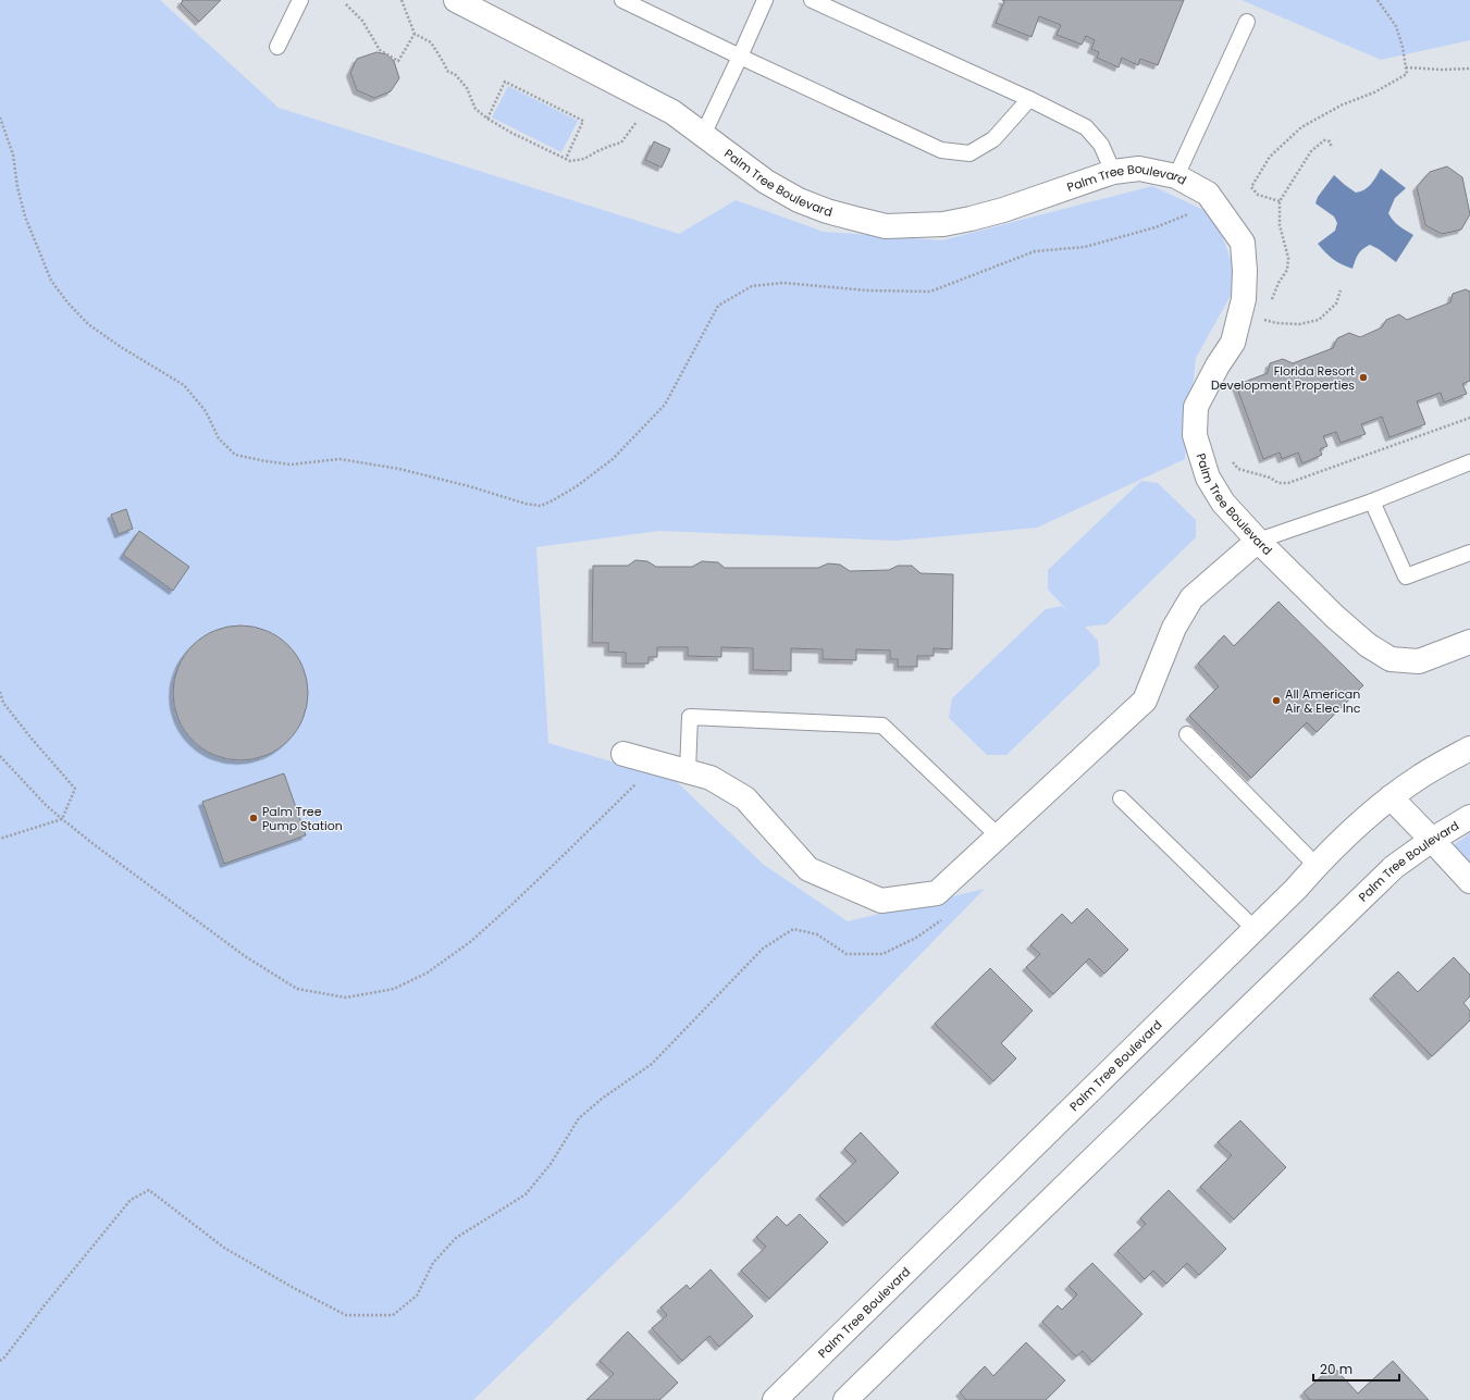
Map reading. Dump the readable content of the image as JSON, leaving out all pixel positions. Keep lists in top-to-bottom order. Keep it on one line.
{"streets":{"street":["Palm Tree Boulevard"]},"places":["Florida Resort Development Properties","All American Air & Elec Inc","Palm Tree Pump Station"],"scale_bar":"20 m"}
